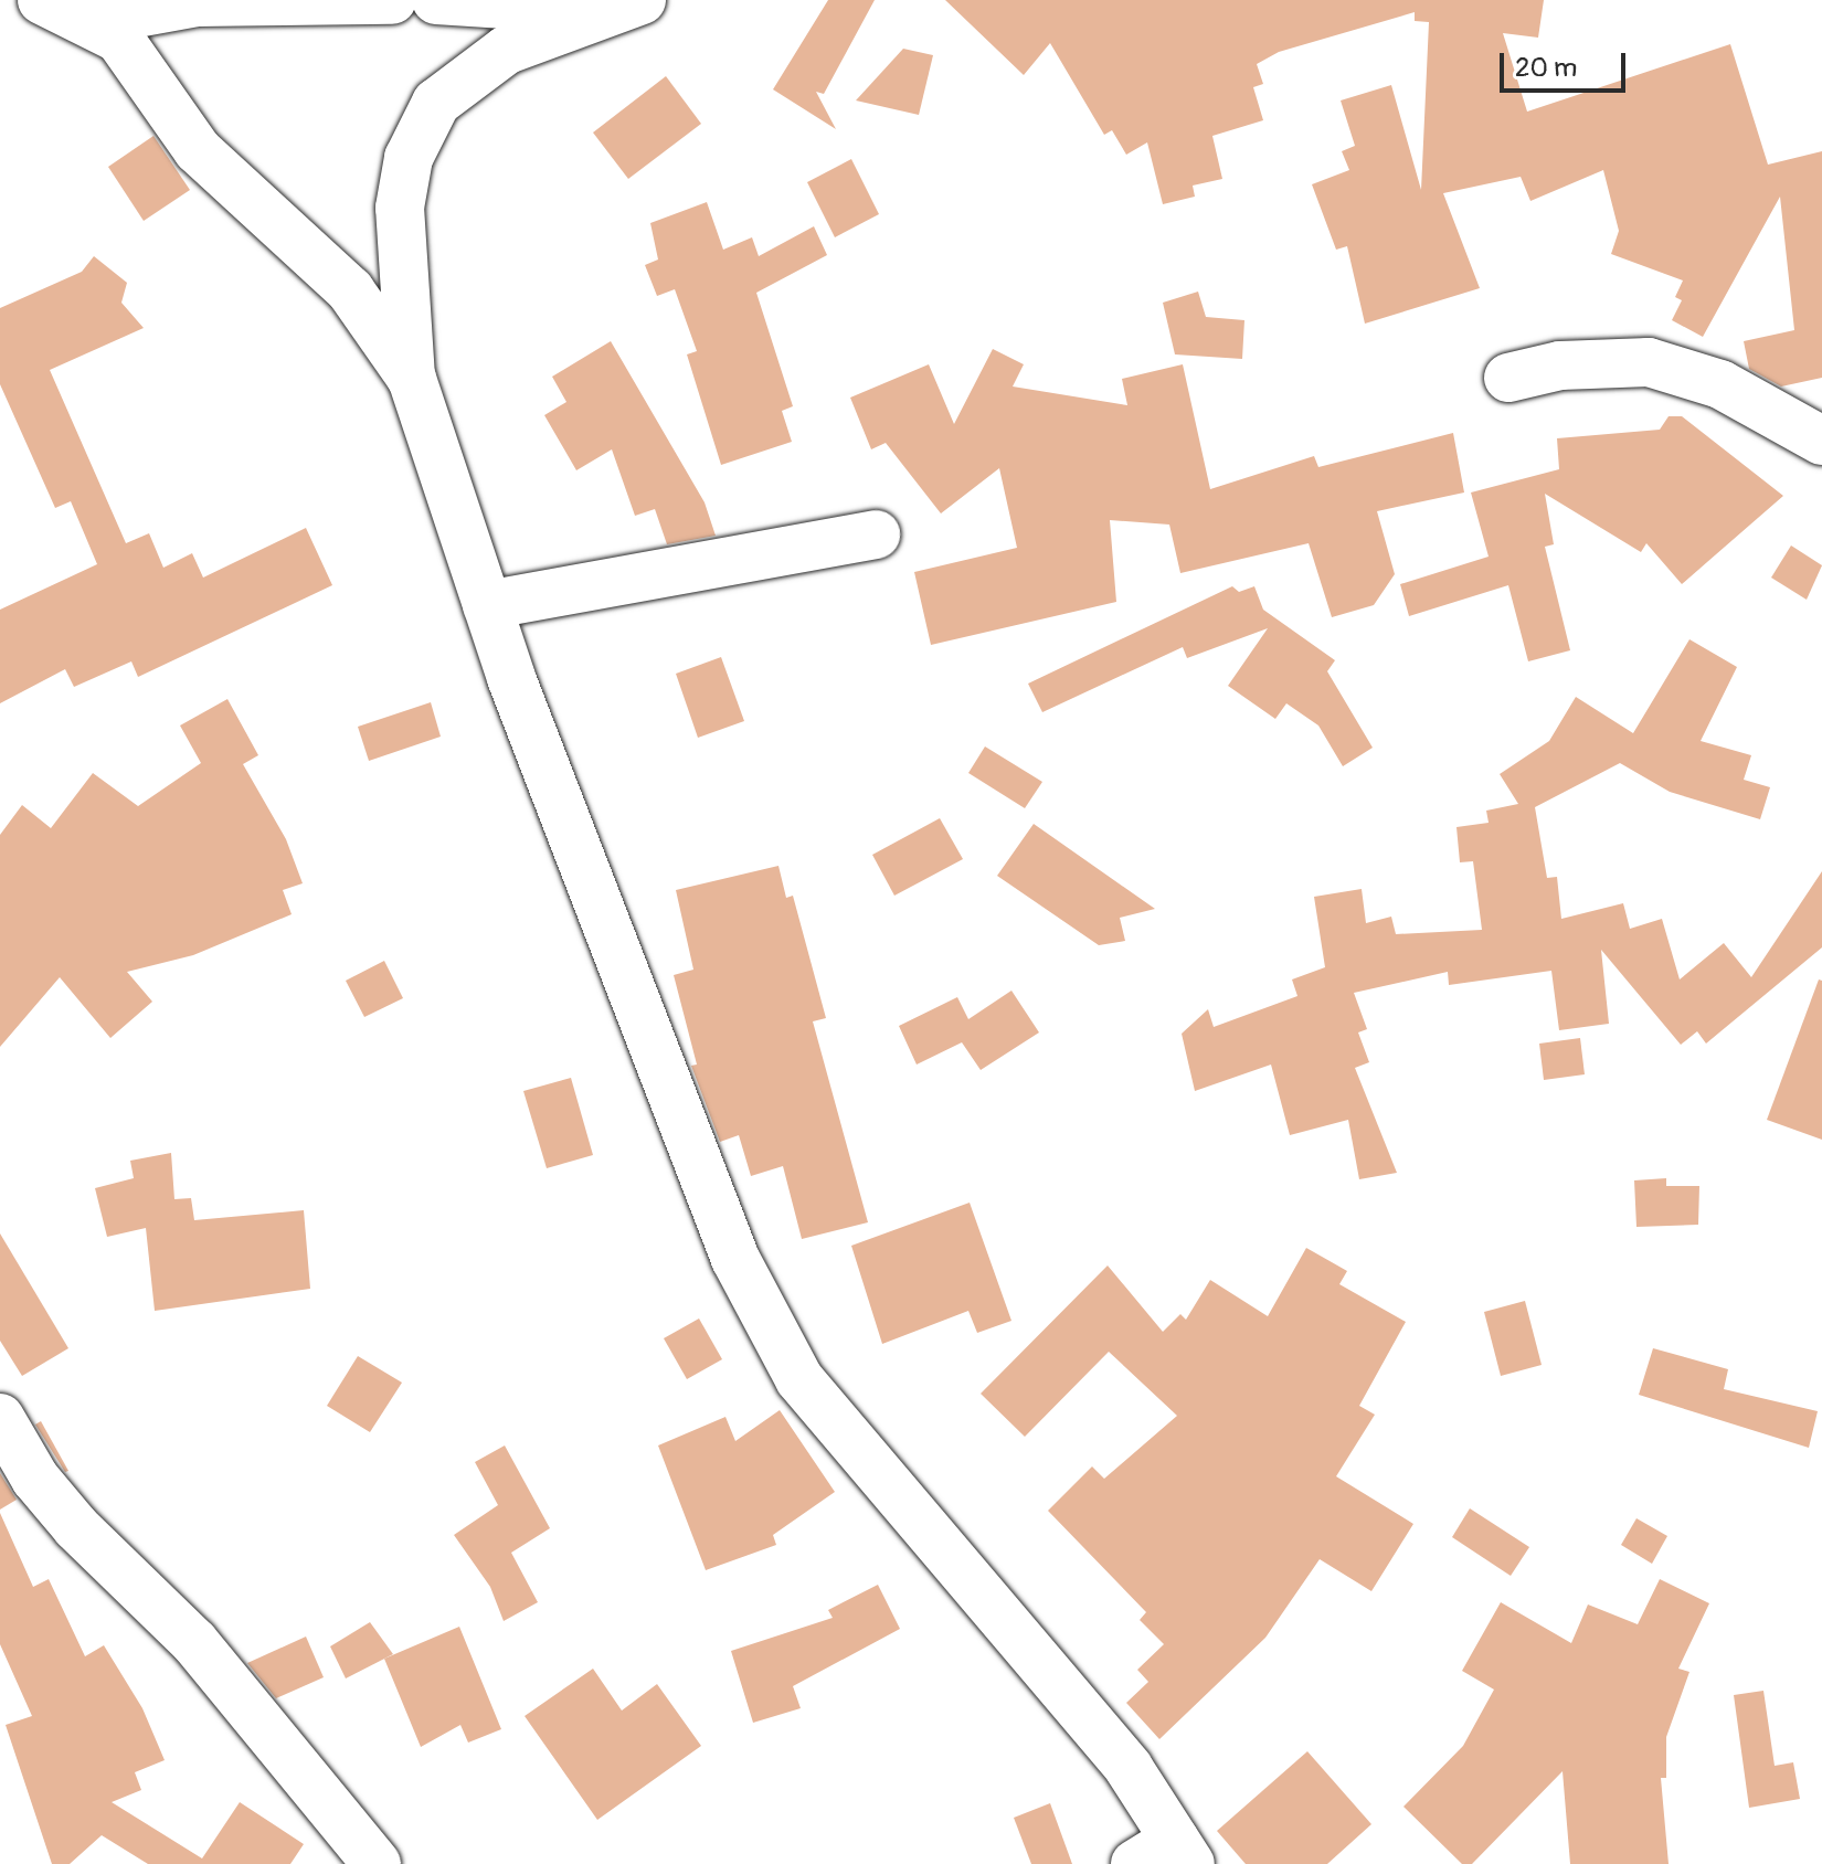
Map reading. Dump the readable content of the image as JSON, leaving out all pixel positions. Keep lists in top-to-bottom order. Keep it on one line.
{"scale_bar":"20 m"}
